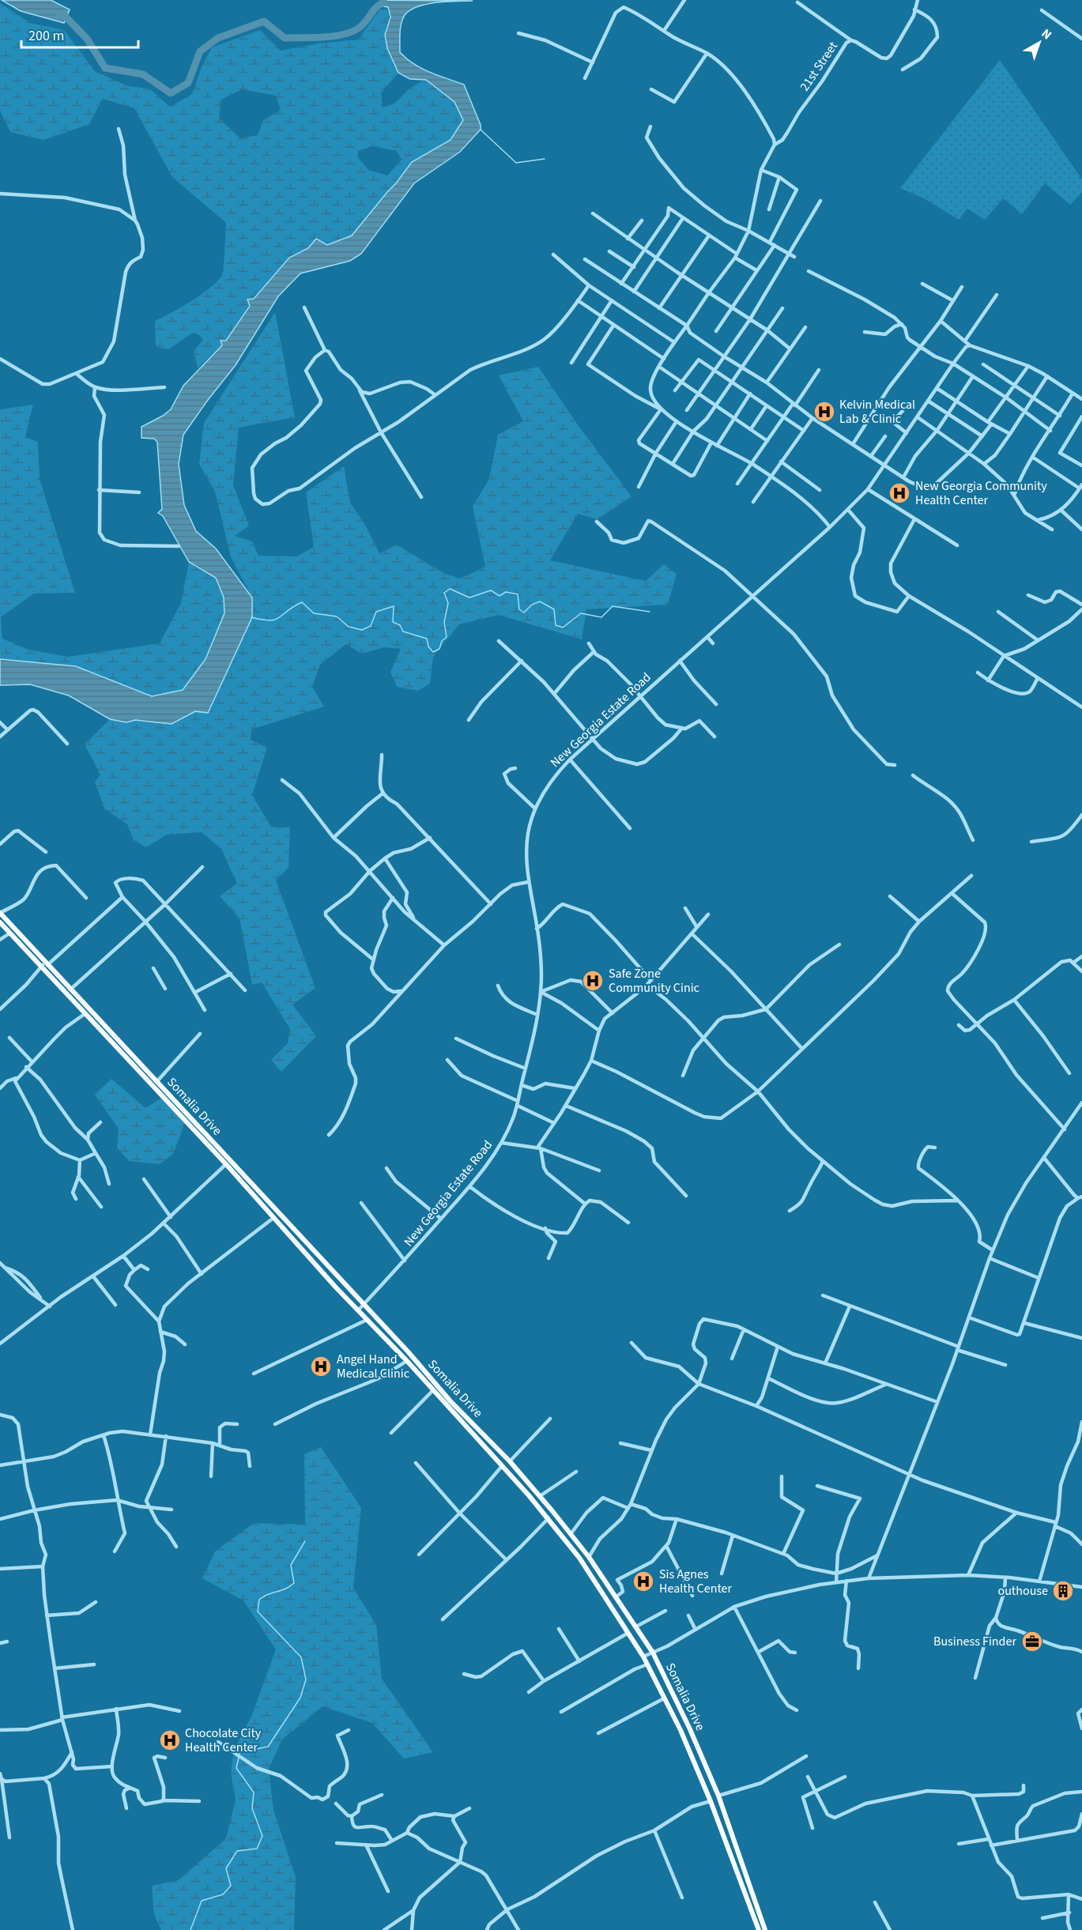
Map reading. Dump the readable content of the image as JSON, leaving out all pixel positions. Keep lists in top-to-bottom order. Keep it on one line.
{"streets":{"main road":["Somalia Drive"],"street":["21st Street","New Georgia Estate Road"]},"crossings":[["New Georgia Estate Road","Somalia Drive"]],"places":{"hospital":["Kelvin Medical Lab & Clinic","New Georgia Community Health Center","Safe Zone Community Cinic","Angel Hand Medical Clinic","Sis Agnes Health Center","Chocolate City Health Center"],"building":["outhouse"],"office":["Business Finder"]},"scale_bar":"200 m","north":"top right"}
